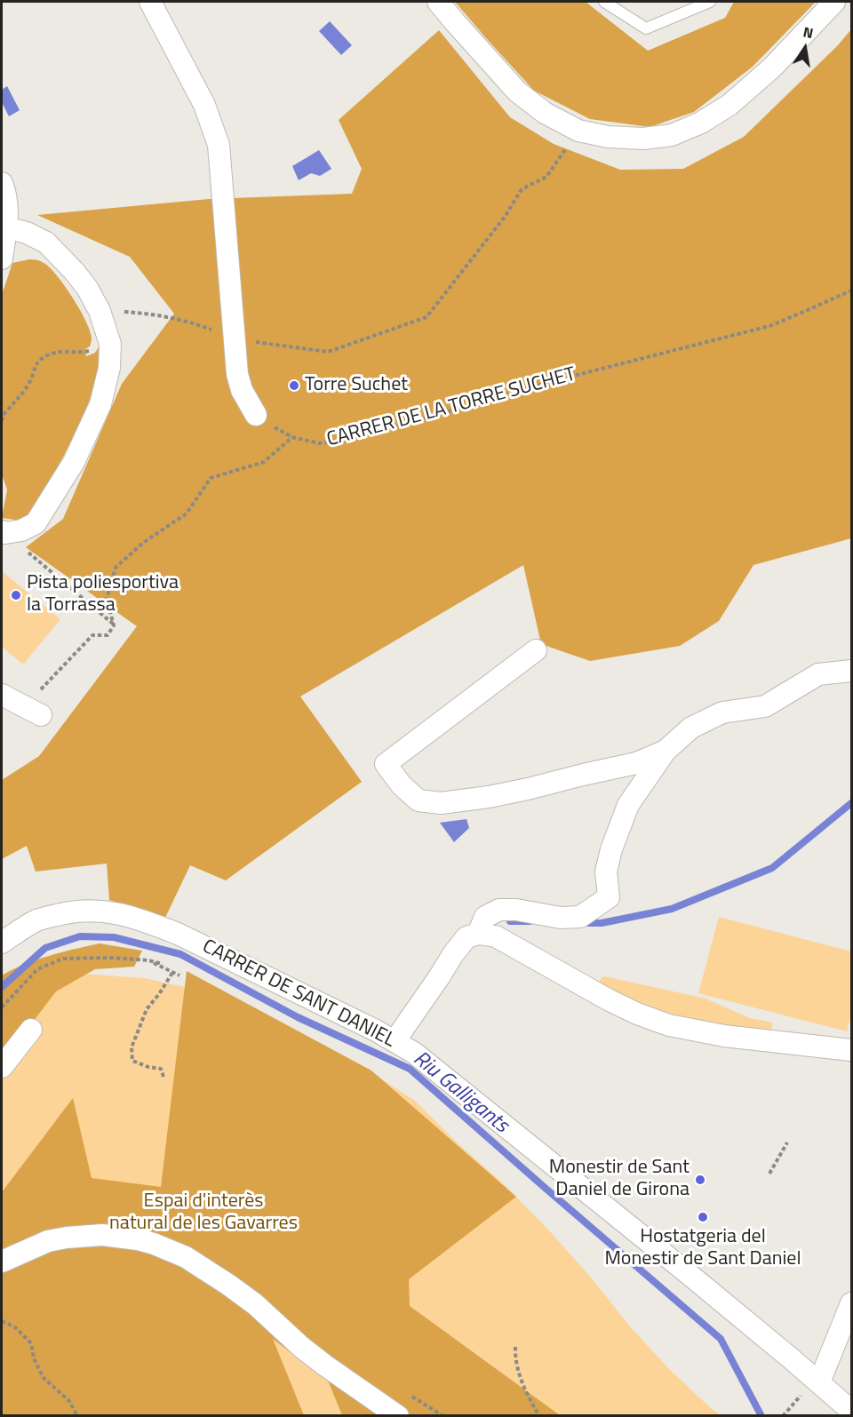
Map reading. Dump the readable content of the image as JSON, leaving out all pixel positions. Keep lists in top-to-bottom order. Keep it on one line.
{"streets":{"street":["CARRER DE SANT DANIEL"],"path":["CARRER DE LA TORRE SUCHET"]},"water":["Riu Galligants"],"parks":["Espai d'interès natural de les Gavarres"],"places":["Torre Suchet","Pista poliesportiva la Torrassa","Monestir de Sant Daniel de Girona","Hostatgeria del Monestir de Sant Daniel"],"north":"top"}
